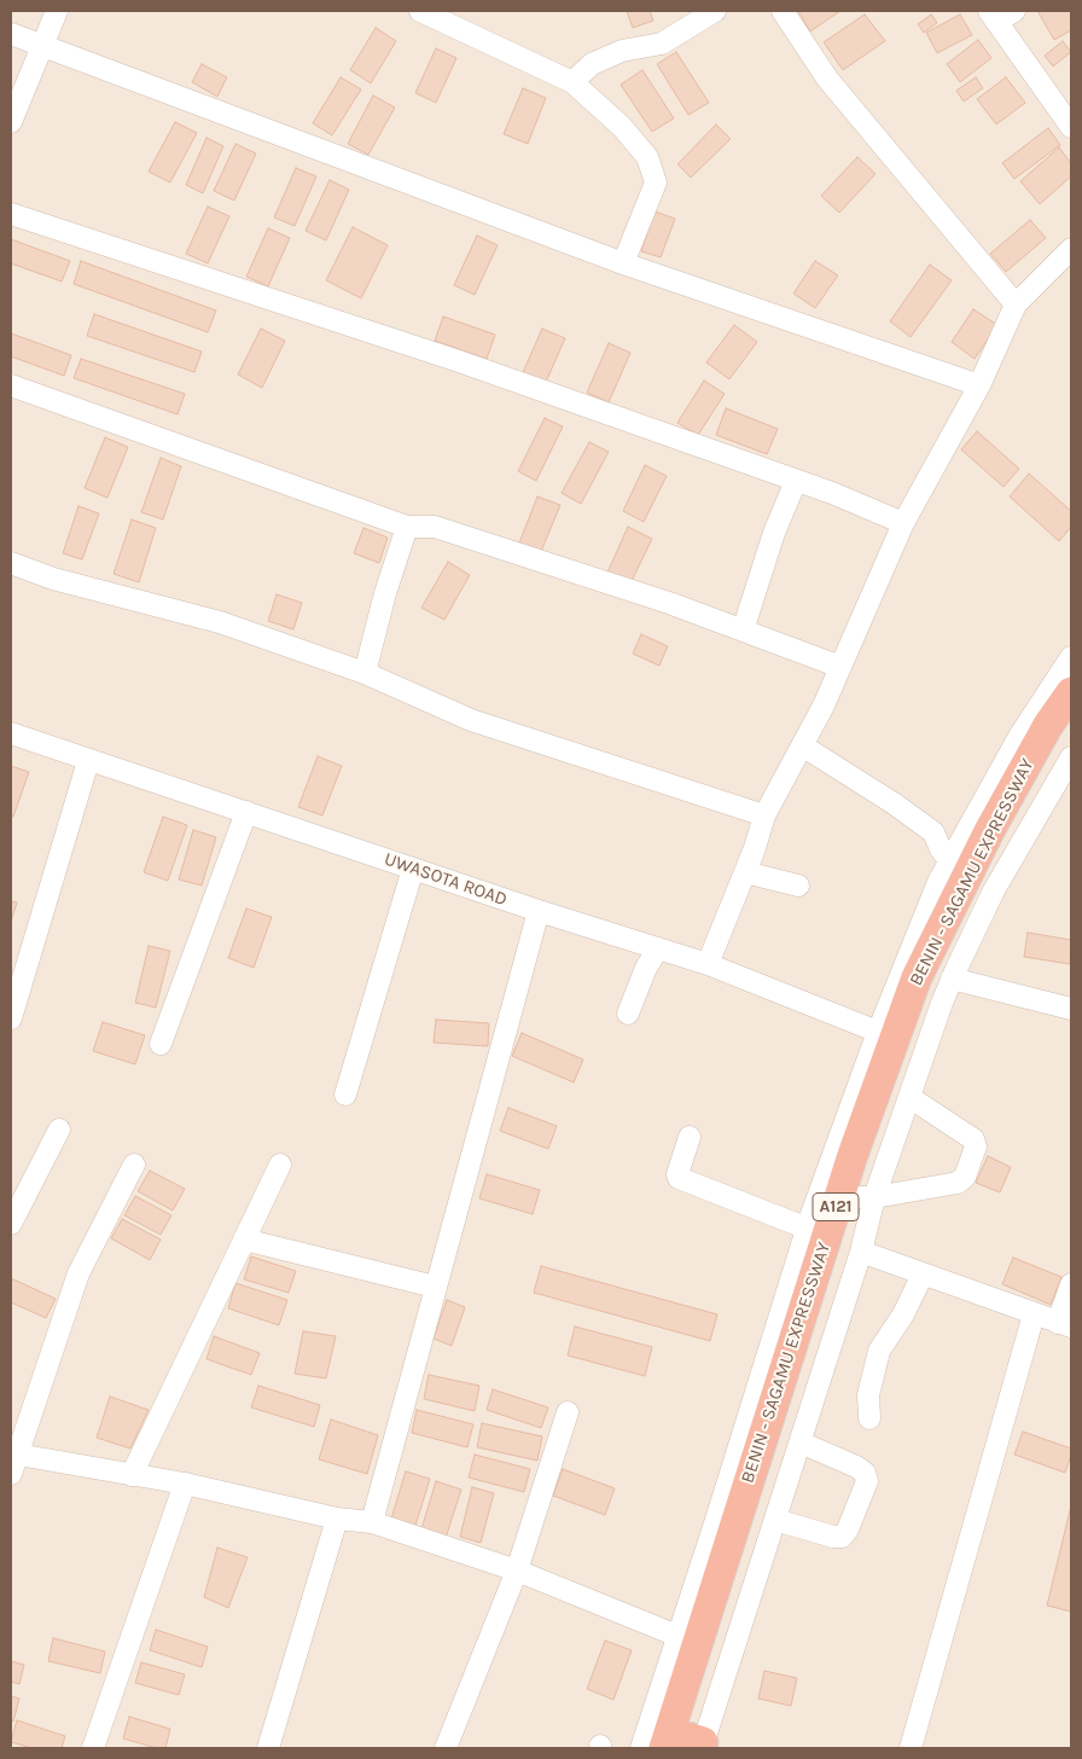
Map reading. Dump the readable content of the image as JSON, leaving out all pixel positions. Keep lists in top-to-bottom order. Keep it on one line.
{"streets":{"highway":["BENIN - SAGAMU EXPRESSWAY","A121"],"street":["UWASOTA ROAD"]},"crossings":[["BENIN - SAGAMU EXPRESSWAY","A121"]]}
